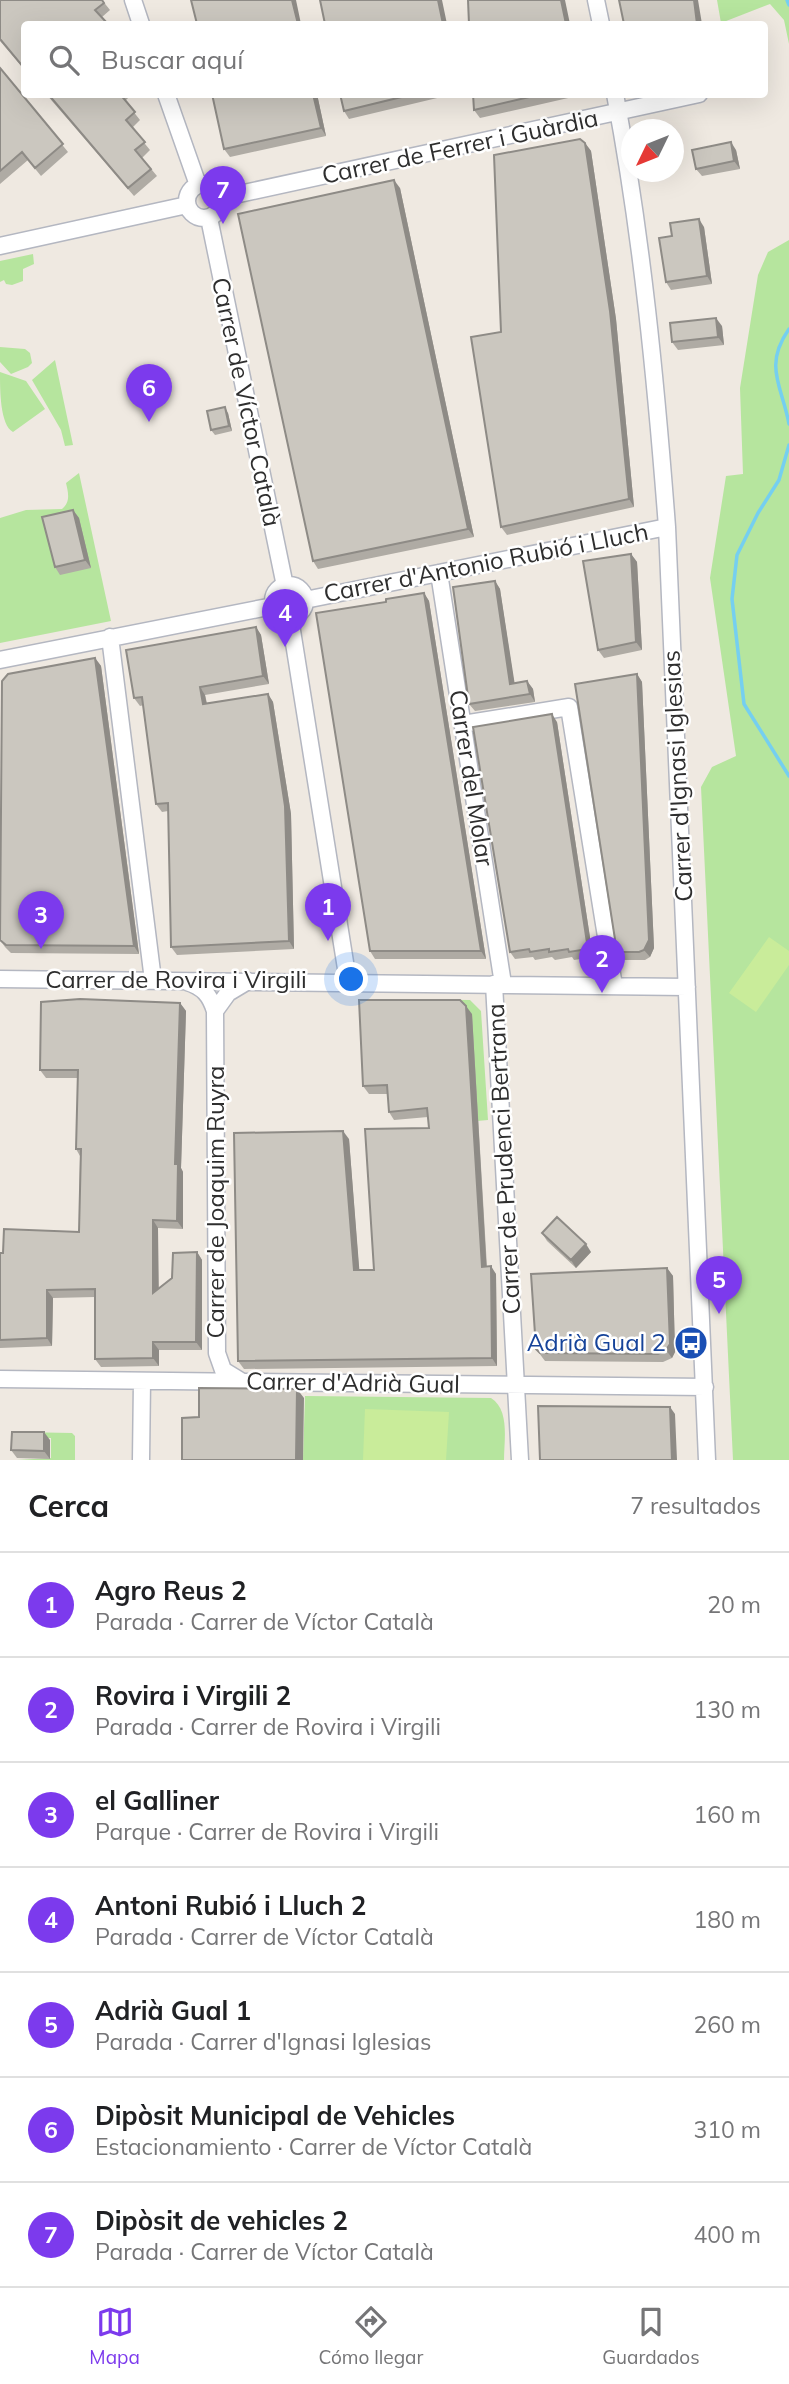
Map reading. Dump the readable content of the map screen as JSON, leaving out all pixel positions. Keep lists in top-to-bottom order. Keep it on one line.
{"streets":{"street":["Carrer de Ferrer i Guàrdia","Carrer de Víctor Català","Carrer d'Antonio Rubió i Lluch","Carrer d'Ignasi Iglesias","Carrer del Molar","Carrer de Rovira i Virgili","Carrer de Prudenci Bertrana","Carrer de Joaquim Ruyra","Carrer d'Adrià Gual"]},"crossings":[["Carrer de Ferrer i Guàrdia","Carrer de Víctor Català"],["Carrer de Ferrer i Guàrdia","Carrer d'Ignasi Iglesias"],["Carrer de Víctor Català","Carrer d'Antonio Rubió i Lluch"],["Carrer d'Antonio Rubió i Lluch","Carrer d'Ignasi Iglesias"],["Carrer d'Antonio Rubió i Lluch","Carrer del Molar"],["Carrer d'Ignasi Iglesias","Carrer de Rovira i Virgili"],["Carrer d'Ignasi Iglesias","Carrer d'Adrià Gual"],["Carrer del Molar","Carrer de Rovira i Virgili"],["Carrer del Molar","Carrer de Prudenci Bertrana"],["Carrer de Rovira i Virgili","Carrer de Prudenci Bertrana"],["Carrer de Prudenci Bertrana","Carrer d'Adrià Gual"],["Carrer de Joaquim Ruyra","Carrer d'Adrià Gual"]],"places":{"bus stop":["Adrià Gual 2"]},"north":"bottom left","page":{"search":"Buscar aquí","pins":["7","6","4","1","3","2","5"],"heading":["Cerca","7 resultados"],"list":[{"mark":"1","name":"Agro Reus 2","note":"Parada · Carrer de Víctor Català","value":"20 m"},{"mark":"2","name":"Rovira i Virgili 2","note":"Parada · Carrer de Rovira i Virgili","value":"130 m"},{"mark":"3","name":"el Galliner","note":"Parque · Carrer de Rovira i Virgili","value":"160 m"},{"mark":"4","name":"Antoni Rubió i Lluch 2","note":"Parada · Carrer de Víctor Català","value":"180 m"},{"mark":"5","name":"Adrià Gual 1","note":"Parada · Carrer d'Ignasi Iglesias","value":"260 m"},{"mark":"6","name":"Dipòsit Municipal de Vehicles","note":"Estacionamiento · Carrer de Víctor Català","value":"310 m"},{"mark":"7","name":"Dipòsit de vehicles 2","note":"Parada · Carrer de Víctor Català","value":"400 m"}],"nav":["Mapa","Cómo llegar","Guardados"]}}
